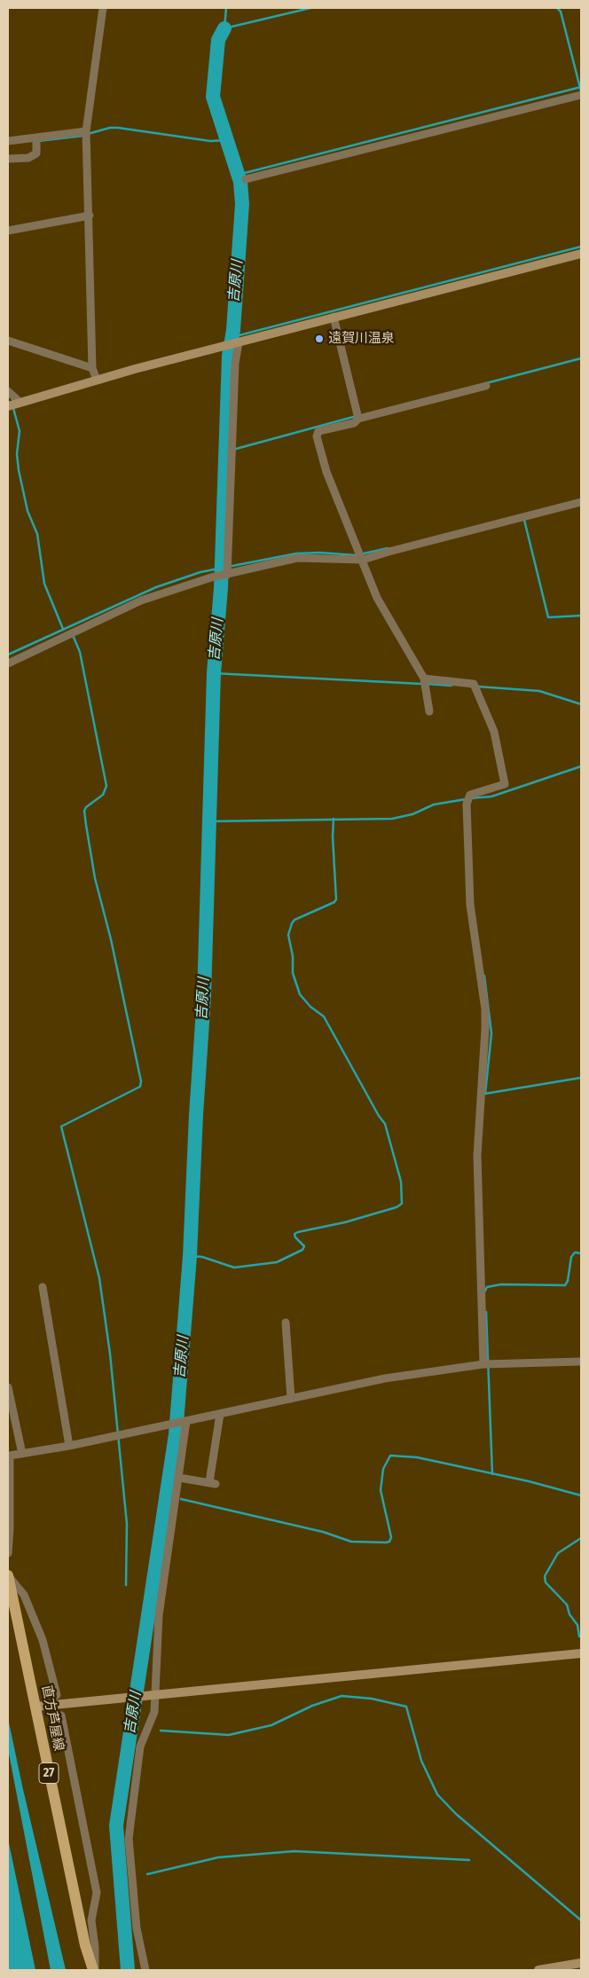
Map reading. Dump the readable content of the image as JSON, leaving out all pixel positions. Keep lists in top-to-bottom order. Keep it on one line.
{"streets":{"main road":["直方芦屋線","27"]},"water":["吉原川"],"places":["遠賀川温泉"]}
